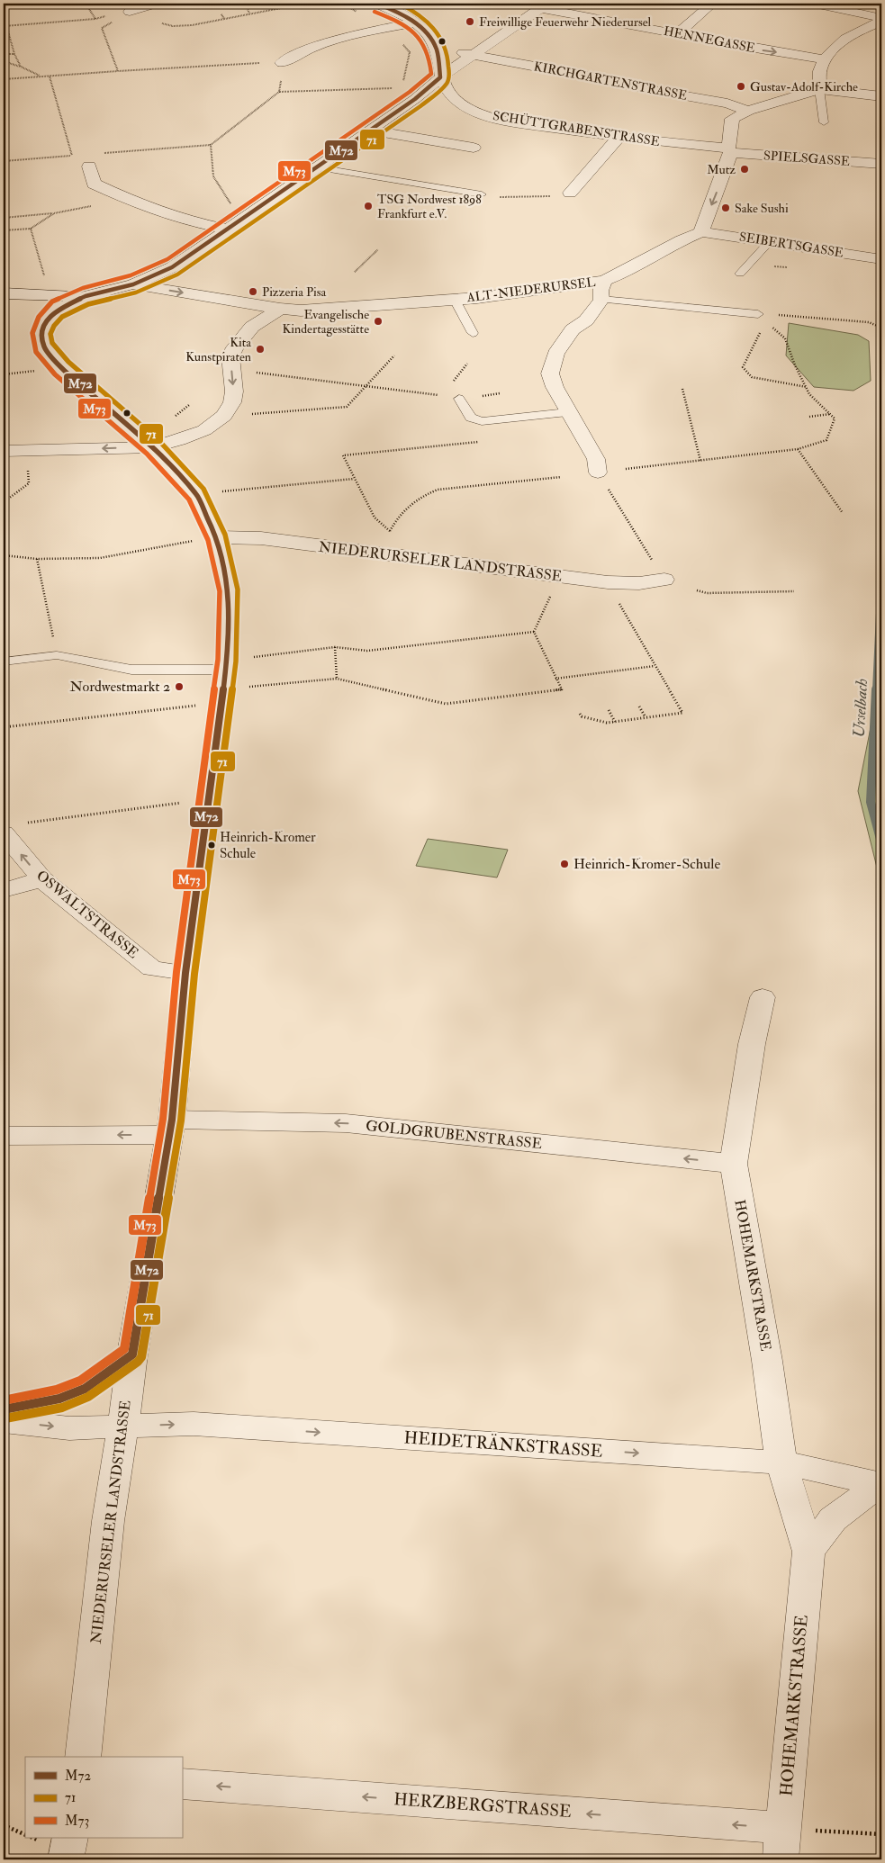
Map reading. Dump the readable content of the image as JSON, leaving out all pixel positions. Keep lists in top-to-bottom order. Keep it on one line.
{"streets":{"street":["HENNEGASSE","KIRCHGARTENSTRASSE","SCHÜTTGRABENSTRASSE","SPIELSGASSE","SEIBERTSGASSE","ALT-NIEDERURSEL","NIEDERURSELER LANDSTRASSE","OSWALTSTRASSE","GOLDGRUBENSTRASSE","HOHEMARKSTRASSE","HEIDETRÄNKSTRASSE","HERZBERGSTRASSE"]},"crossings":[["SCHÜTTGRABENSTRASSE","SPIELSGASSE"],["SEIBERTSGASSE","ALT-NIEDERURSEL"],["NIEDERURSELER LANDSTRASSE","OSWALTSTRASSE"],["NIEDERURSELER LANDSTRASSE","GOLDGRUBENSTRASSE"],["NIEDERURSELER LANDSTRASSE","HEIDETRÄNKSTRASSE"],["GOLDGRUBENSTRASSE","HOHEMARKSTRASSE"],["HOHEMARKSTRASSE","HEIDETRÄNKSTRASSE"],["HOHEMARKSTRASSE","HERZBERGSTRASSE"]],"one_way":["HENNEGASSE","GOLDGRUBENSTRASSE","HEIDETRÄNKSTRASSE","HERZBERGSTRASSE"],"water":["Urselbach"],"places":["Freiwillige Feuerwehr Niederursel","Gustav-Adolf-Kirche","Mutz","TSG Nordwest 1898 Frankfurt e.V.","Sake Sushi","Pizzeria Pisa","Evangelische Kindertagesstätte","Kita Kunstpiraten","Nordwestmarkt 2","Heinrich-Kromer Schule","Heinrich-Kromer-Schule"],"lines":["transit line M72","transit line 71","transit line M73"],"legend":["M72","71","M73"]}
